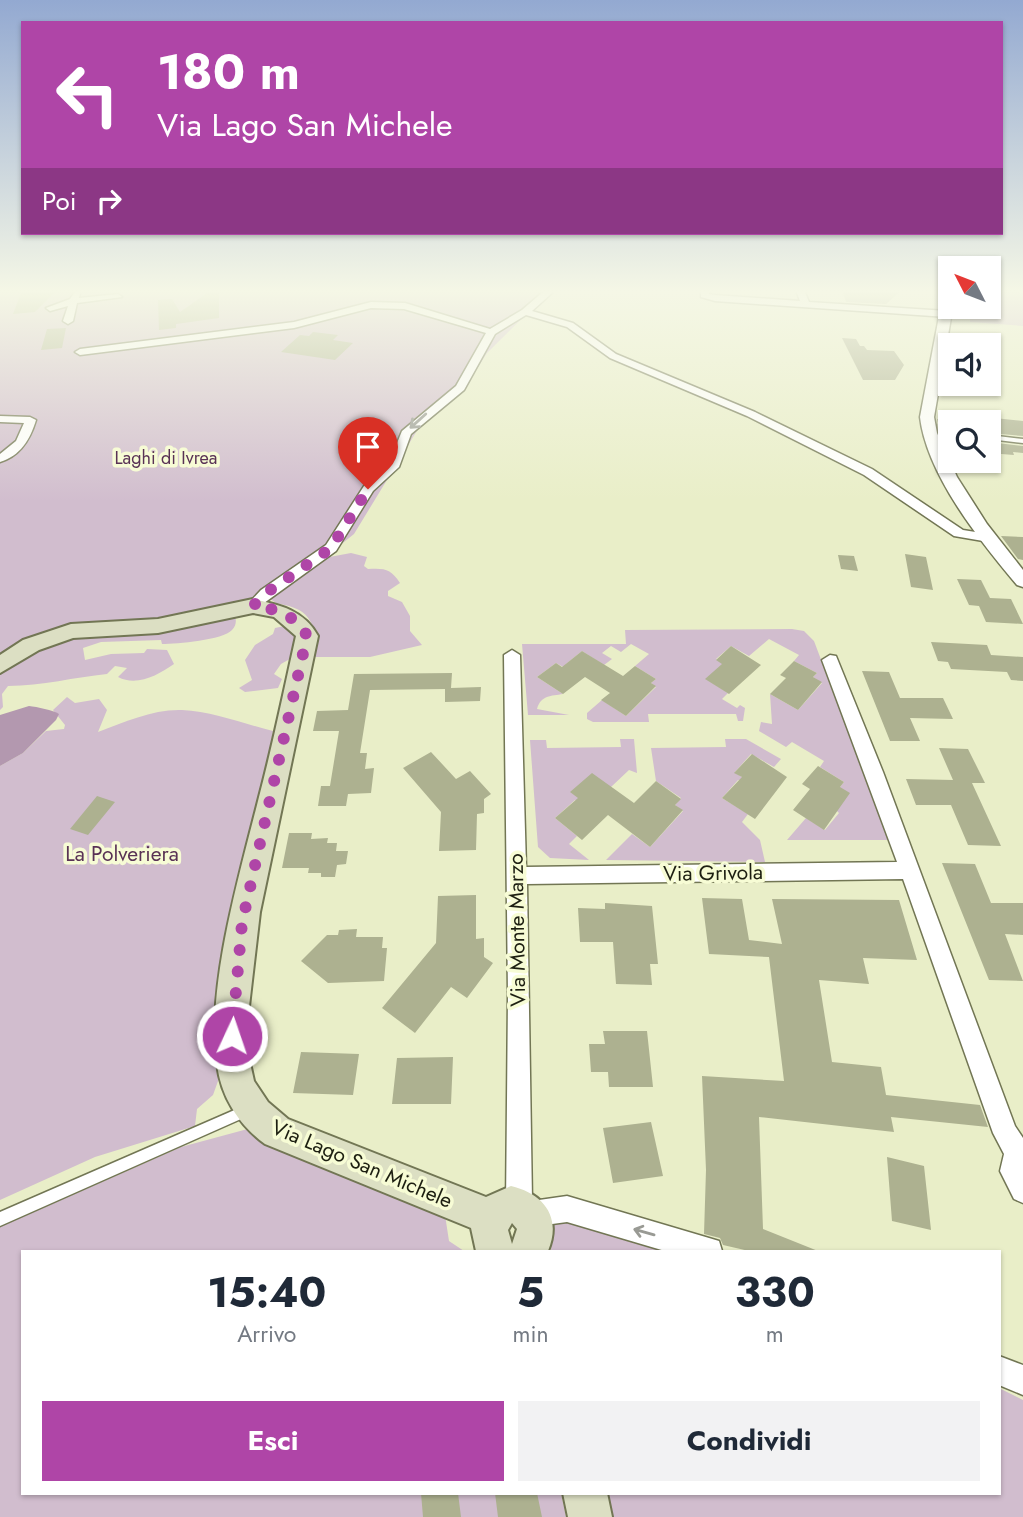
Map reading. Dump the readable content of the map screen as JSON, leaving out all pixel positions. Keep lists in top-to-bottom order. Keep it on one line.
{"streets":{"main road":["Via Lago San Michele"],"street":["Via Grivola","Via Monte Marzo"]},"crossings":[["Via Grivola","Via Monte Marzo"],["Via Monte Marzo","Via Lago San Michele"]],"parks":["Laghi di Ivrea","La Polveriera"],"north":"top left","page":{"turn":["180 m","Via Lago San Michele"],"then":"Poi","eta":["15:40","Arrivo","5","min","330","m"],"buttons":["Esci","Condividi"]}}
